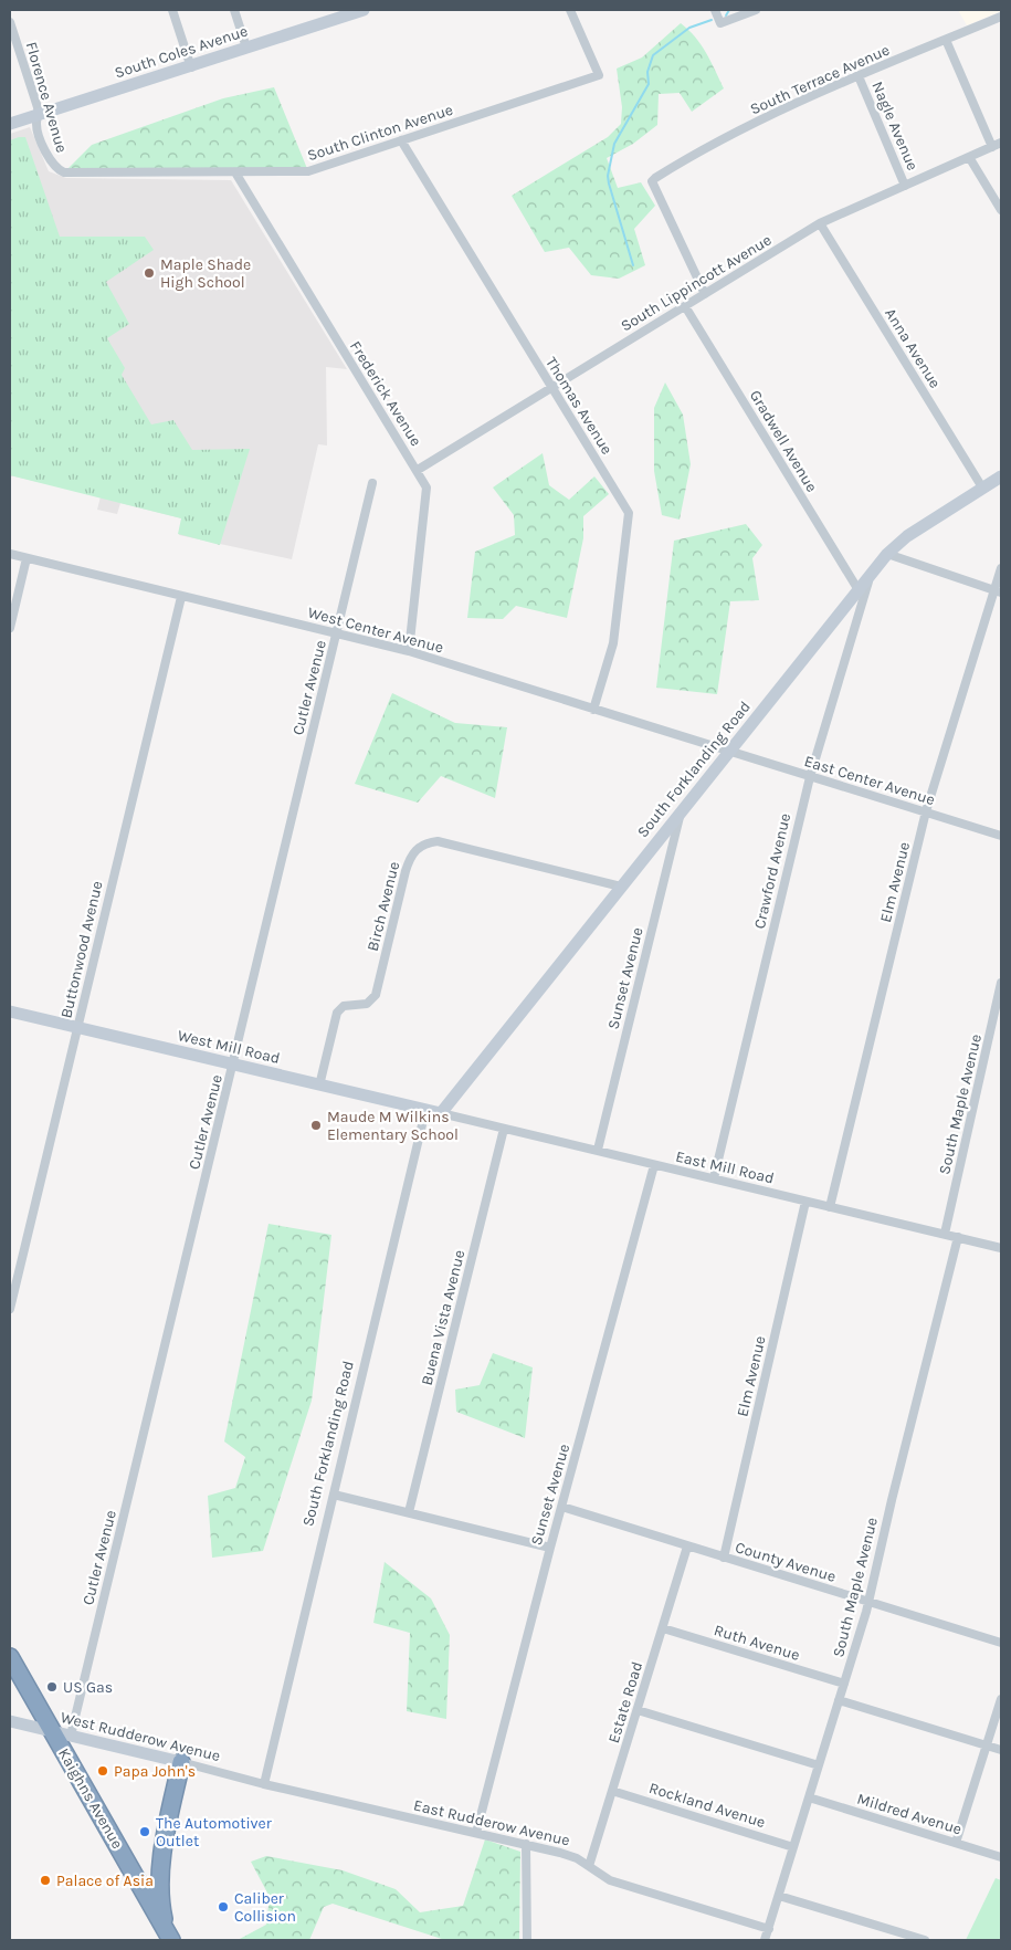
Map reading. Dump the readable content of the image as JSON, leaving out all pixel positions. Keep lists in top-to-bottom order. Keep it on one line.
{"streets":{"highway":["Kaighns Avenue"],"street":["South Coles Avenue","South Terrace Avenue","Florence Avenue","Nagle Avenue","South Clinton Avenue","South Lippincott Avenue","Anna Avenue","Frederick Avenue","Thomas Avenue","Gradwell Avenue","West Center Avenue","Cutler Avenue","South Forklanding Road","East Center Avenue","Crawford Avenue","Elm Avenue","Birch Avenue","Buttonwood Avenue","Sunset Avenue","West Mill Road","South Maple Avenue","East Mill Road","Buena Vista Avenue","County Avenue","Ruth Avenue","Estate Road","West Rudderow Avenue","Rockland Avenue","Mildred Avenue","East Rudderow Avenue"]},"crossings":[["South Coles Avenue","Florence Avenue"],["South Terrace Avenue","Nagle Avenue"],["South Terrace Avenue","South Lippincott Avenue"],["Florence Avenue","South Clinton Avenue"],["Nagle Avenue","South Lippincott Avenue"],["South Clinton Avenue","Frederick Avenue"],["South Clinton Avenue","Thomas Avenue"],["South Lippincott Avenue","Anna Avenue"],["South Lippincott Avenue","Frederick Avenue"],["South Lippincott Avenue","Thomas Avenue"],["South Lippincott Avenue","Gradwell Avenue"],["Anna Avenue","South Forklanding Road"],["Frederick Avenue","West Center Avenue"],["Thomas Avenue","West Center Avenue"],["Gradwell Avenue","South Forklanding Road"],["West Center Avenue","Cutler Avenue"],["West Center Avenue","South Forklanding Road"],["West Center Avenue","East Center Avenue"],["West Center Avenue","Buttonwood Avenue"],["Cutler Avenue","West Mill Road"],["Cutler Avenue","West Rudderow Avenue"],["South Forklanding Road","East Center Avenue"],["South Forklanding Road","Crawford Avenue"],["South Forklanding Road","Birch Avenue"],["South Forklanding Road","Sunset Avenue"],["South Forklanding Road","West Mill Road"],["South Forklanding Road","East Mill Road"],["South Forklanding Road","West Rudderow Avenue"],["South Forklanding Road","East Rudderow Avenue"],["East Center Avenue","Crawford Avenue"],["East Center Avenue","Elm Avenue"],["Crawford Avenue","East Mill Road"],["Elm Avenue","East Mill Road"],["Elm Avenue","County Avenue"],["Birch Avenue","West Mill Road"],["Buttonwood Avenue","West Mill Road"],["Sunset Avenue","East Mill Road"],["Sunset Avenue","County Avenue"],["Sunset Avenue","East Rudderow Avenue"],["West Mill Road","East Mill Road"],["South Maple Avenue","East Mill Road"],["South Maple Avenue","County Avenue"],["South Maple Avenue","Ruth Avenue"],["South Maple Avenue","Rockland Avenue"],["South Maple Avenue","Mildred Avenue"],["South Maple Avenue","East Rudderow Avenue"],["East Mill Road","Buena Vista Avenue"],["County Avenue","Estate Road"],["Ruth Avenue","Estate Road"],["Estate Road","Rockland Avenue"],["Estate Road","East Rudderow Avenue"],["West Rudderow Avenue","Kaighns Avenue"],["West Rudderow Avenue","East Rudderow Avenue"]],"places":["Maple Shade High School","Maude M Wilkins Elementary School","US Gas","Papa John's","The Automotiver Outlet","Palace of Asia","Caliber Collision"]}
